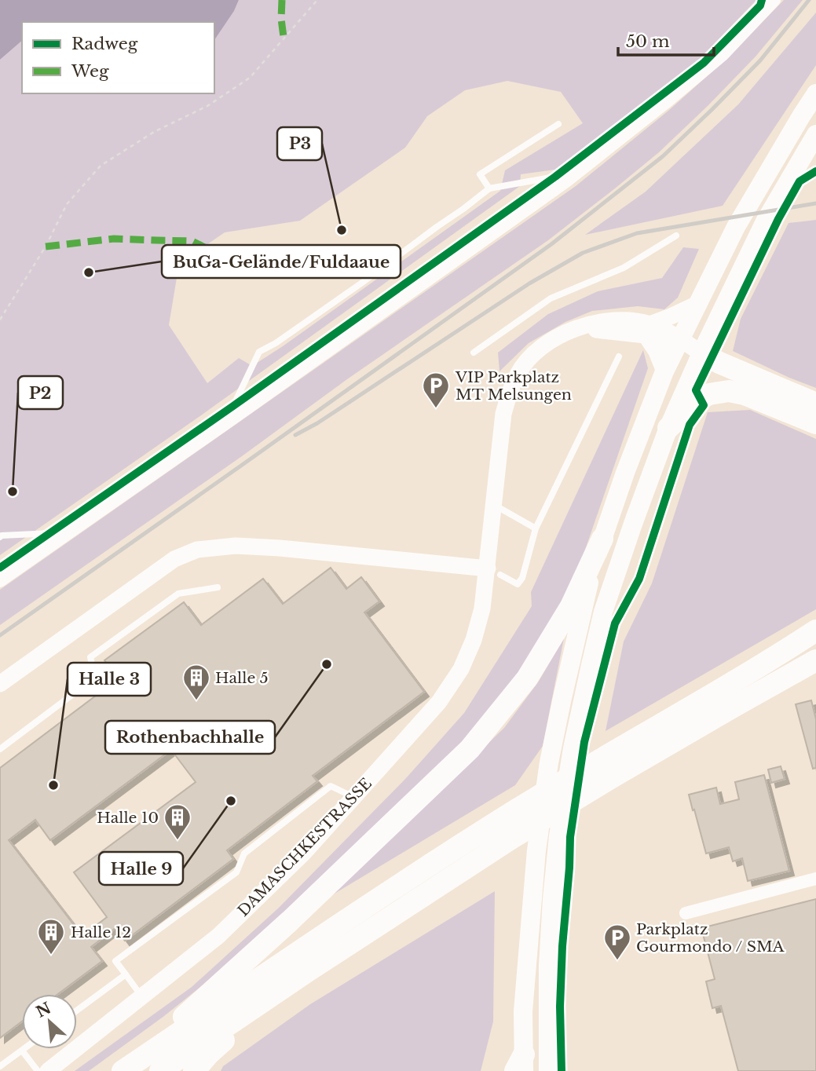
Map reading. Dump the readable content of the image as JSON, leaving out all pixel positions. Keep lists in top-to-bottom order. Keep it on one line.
{"streets":{"street":["DAMASCHKESTRASSE"]},"places":{"other":["P3","BuGa-Gelände/Fuldaaue","P2","Rothenbachhalle","Halle 3","Halle 9"],"parking":["VIP Parkplatz MT Melsungen","Parkplatz Gourmondo / SMA"],"building":["Halle 5","Halle 10","Halle 12"]},"legend":["Radweg","Weg"],"scale_bar":"50 m","north":"top left"}
